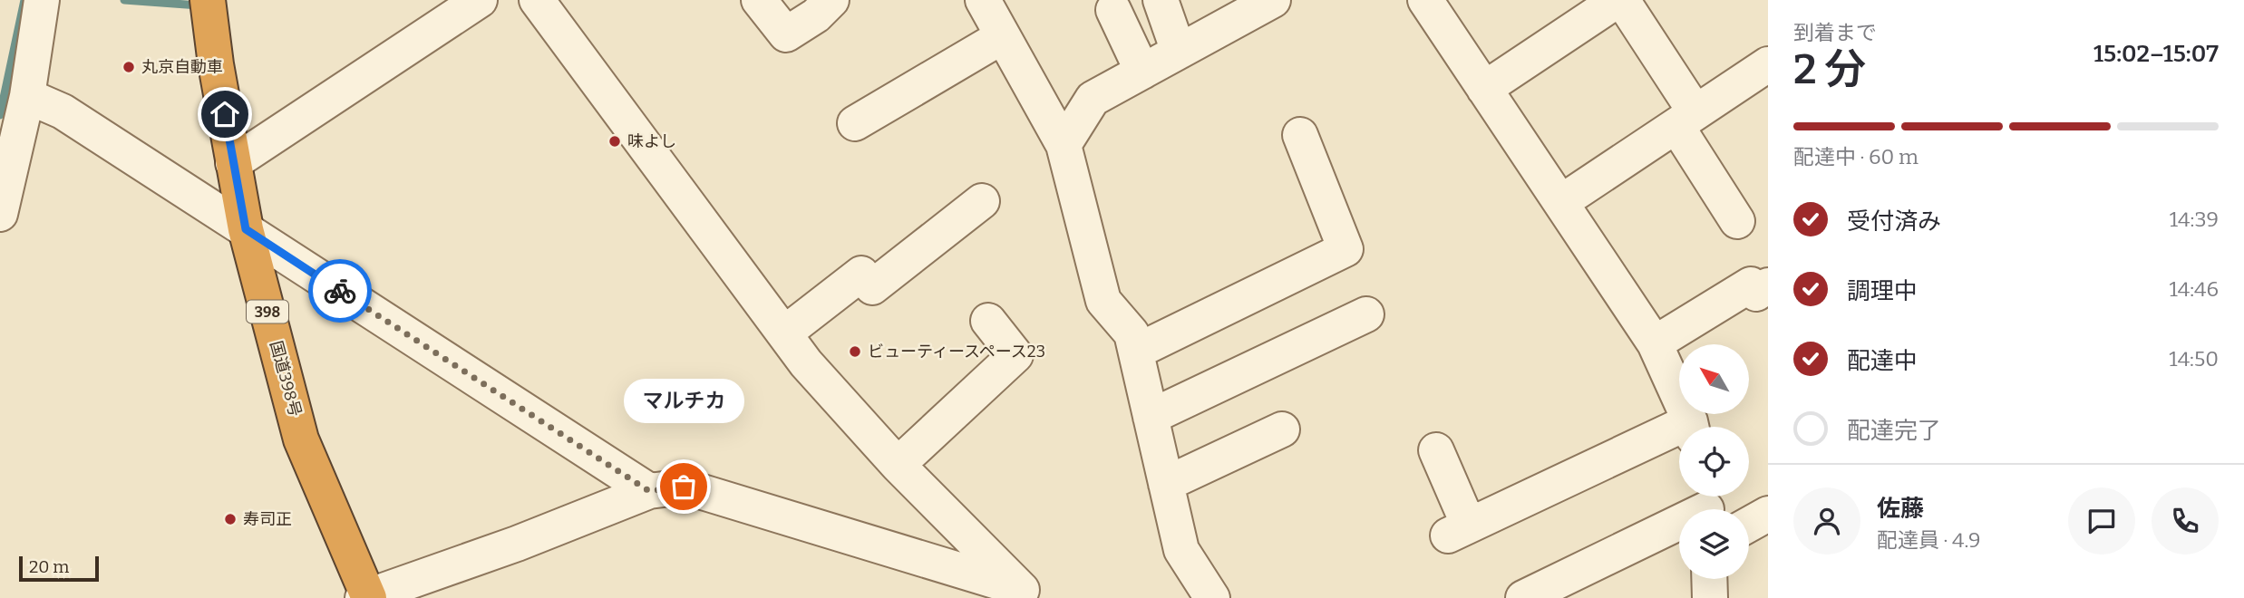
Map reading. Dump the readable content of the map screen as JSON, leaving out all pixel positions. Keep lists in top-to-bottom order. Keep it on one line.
{"streets":{"highway":["398","国道398号"]},"places":["丸京自動車","味よし","ビューティースペース23","マルチカ","寿司正"],"scale_bar":"20 m","north":"top left","page":{"heading":["2 分","到着まで","15:02–15:07"],"panel":["佐藤","配達員 · 4.9"],"bar":"配達中 · 60 m","list":[["受付済み","14:39"],["調理中","14:46"],["配達中","14:50"],"配達完了"],"bubble":"マルチカ","scale":"20 m"}}
